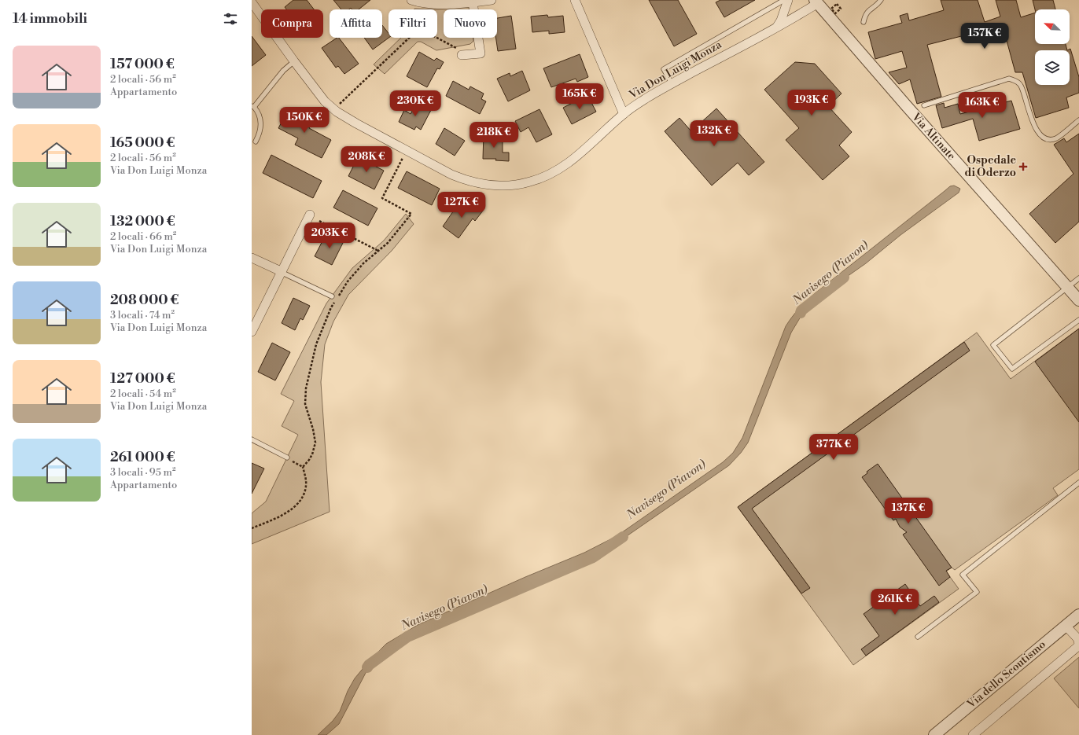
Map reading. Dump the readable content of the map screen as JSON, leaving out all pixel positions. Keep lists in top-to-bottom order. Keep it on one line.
{"streets":{"street":["Via Don Luigi Monza","Via Altinate","Via dello Scoutismo"]},"crossings":[["Via Don Luigi Monza","Via Altinate"]],"water":["Navisego (Piavon)"],"places":{"health":["Ospedale di Oderzo"]},"north":"top left","page":{"heading":"14 immobili","chip":["Compra","Affitta","Filtri","Nuovo"],"price":["157K €","165K €","193K €","230K €","163K €","150K €","132K €","218K €","208K €","127K €","203K €","377K €","137K €","261K €"],"list":[{"name":"157 000 €","note":"2 locali · 56 m² · Appartamento"},{"name":"165 000 €","note":"2 locali · 56 m² · Via Don Luigi Monza"},{"name":"132 000 €","note":"2 locali · 66 m² · Via Don Luigi Monza"},{"name":"208 000 €","note":"3 locali · 74 m² · Via Don Luigi Monza"},{"name":"127 000 €","note":"2 locali · 54 m² · Via Don Luigi Monza"},{"name":"261 000 €","note":"3 locali · 95 m² · Appartamento"}]}}
